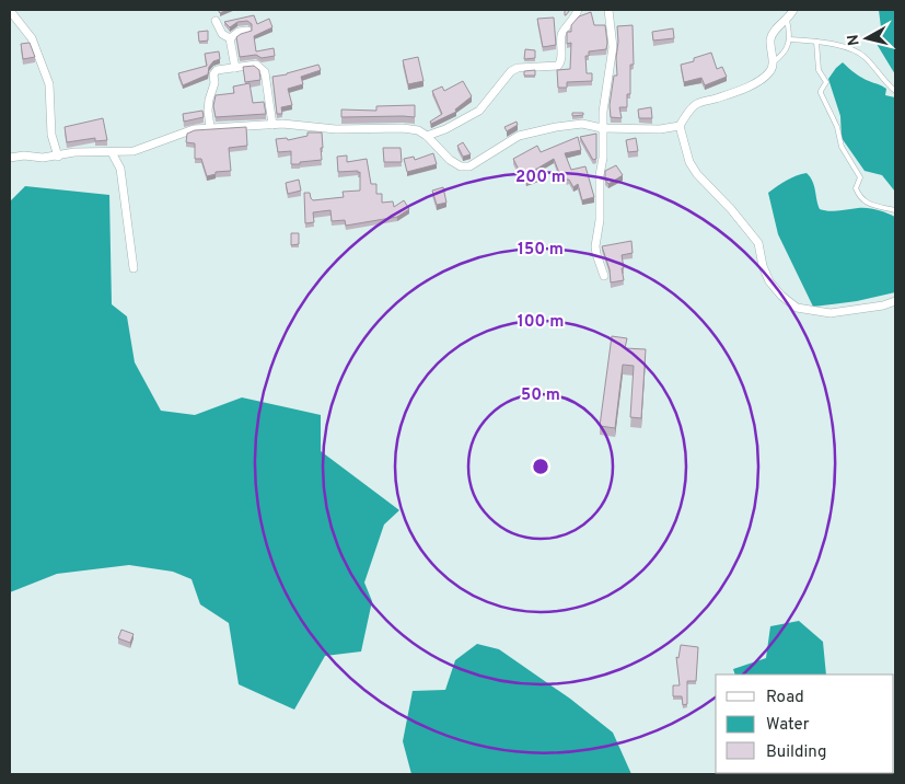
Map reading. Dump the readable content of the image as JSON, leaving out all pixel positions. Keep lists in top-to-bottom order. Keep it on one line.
{"legend":["Road","Water","Building"],"north":"left","rings":["200 m","150 m","100 m","50 m"]}
